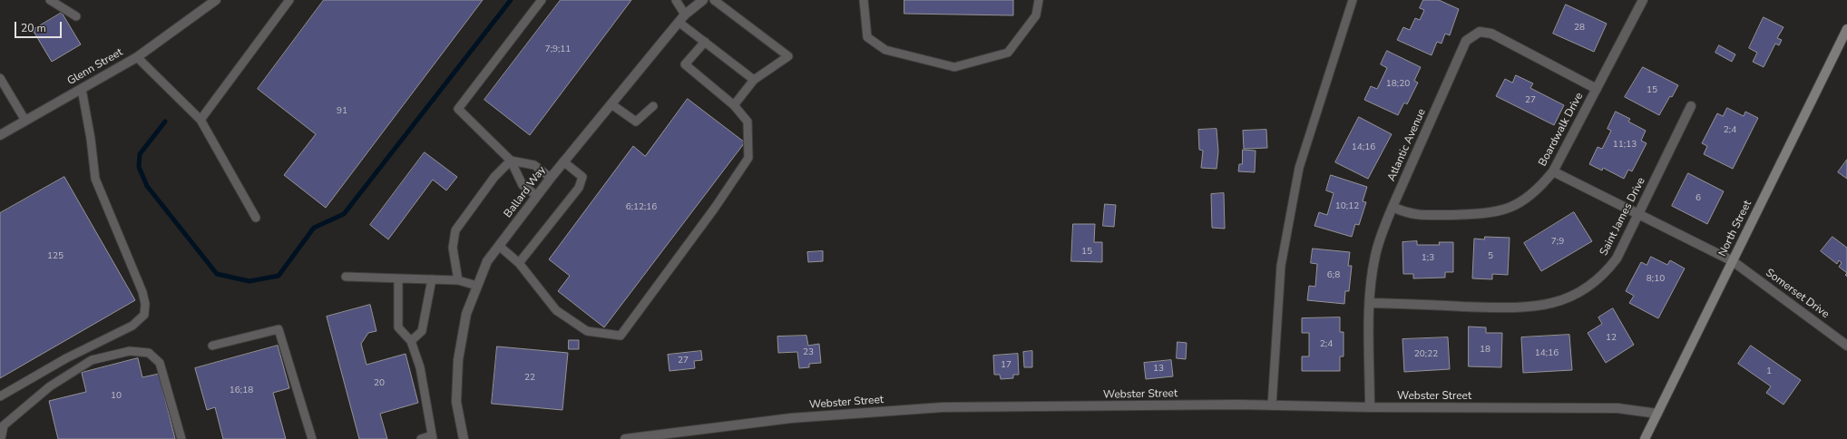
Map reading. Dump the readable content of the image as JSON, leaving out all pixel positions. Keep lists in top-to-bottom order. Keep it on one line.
{"streets":{"main road":["North Street"],"street":["Glenn Street","Boardwalk Drive","Atlantic Avenue","Ballard Way","Saint James Drive","Somerset Drive","Webster Street"]},"crossings":[["Boardwalk Drive","Atlantic Avenue"],["Boardwalk Drive","Somerset Drive"],["Atlantic Avenue","Saint James Drive"],["Atlantic Avenue","Webster Street"],["Saint James Drive","Somerset Drive"],["North Street","Somerset Drive"],["North Street","Webster Street"]],"house_numbers":["28","7;9;11","18;20","15","27","91","2;4","11;13","14;16","6","10;12","6;12;16","7;9","15","125","5","1;3","6;8","8;10","12","2;4","18","23","14;16","20;22","27","17","13","1","22","20","16;18","10"],"scale_bar":"20 m"}
